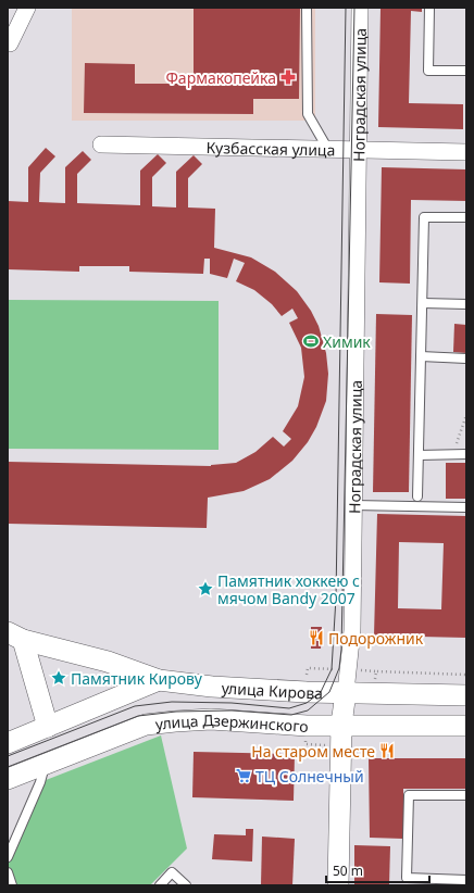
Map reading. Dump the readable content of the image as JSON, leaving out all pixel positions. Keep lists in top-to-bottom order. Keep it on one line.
{"streets":{"street":["Ноградская улица","Кузбасская улица","улица Кирова","улица Дзержинского"]},"crossings":[["Ноградская улица","Кузбасская улица"],["Ноградская улица","улица Кирова"],["Ноградская улица","улица Дзержинского"]],"places":{"pharmacy":["Фармакопейка"],"sports":["Химик"],"place":["Памятник хоккею с мячом Bandy 2007","Памятник Кирову"],"restaurant":["Подорожник","На старом месте"],"supermarket":["ТЦ Солнечный"]},"scale_bar":"50 m"}
